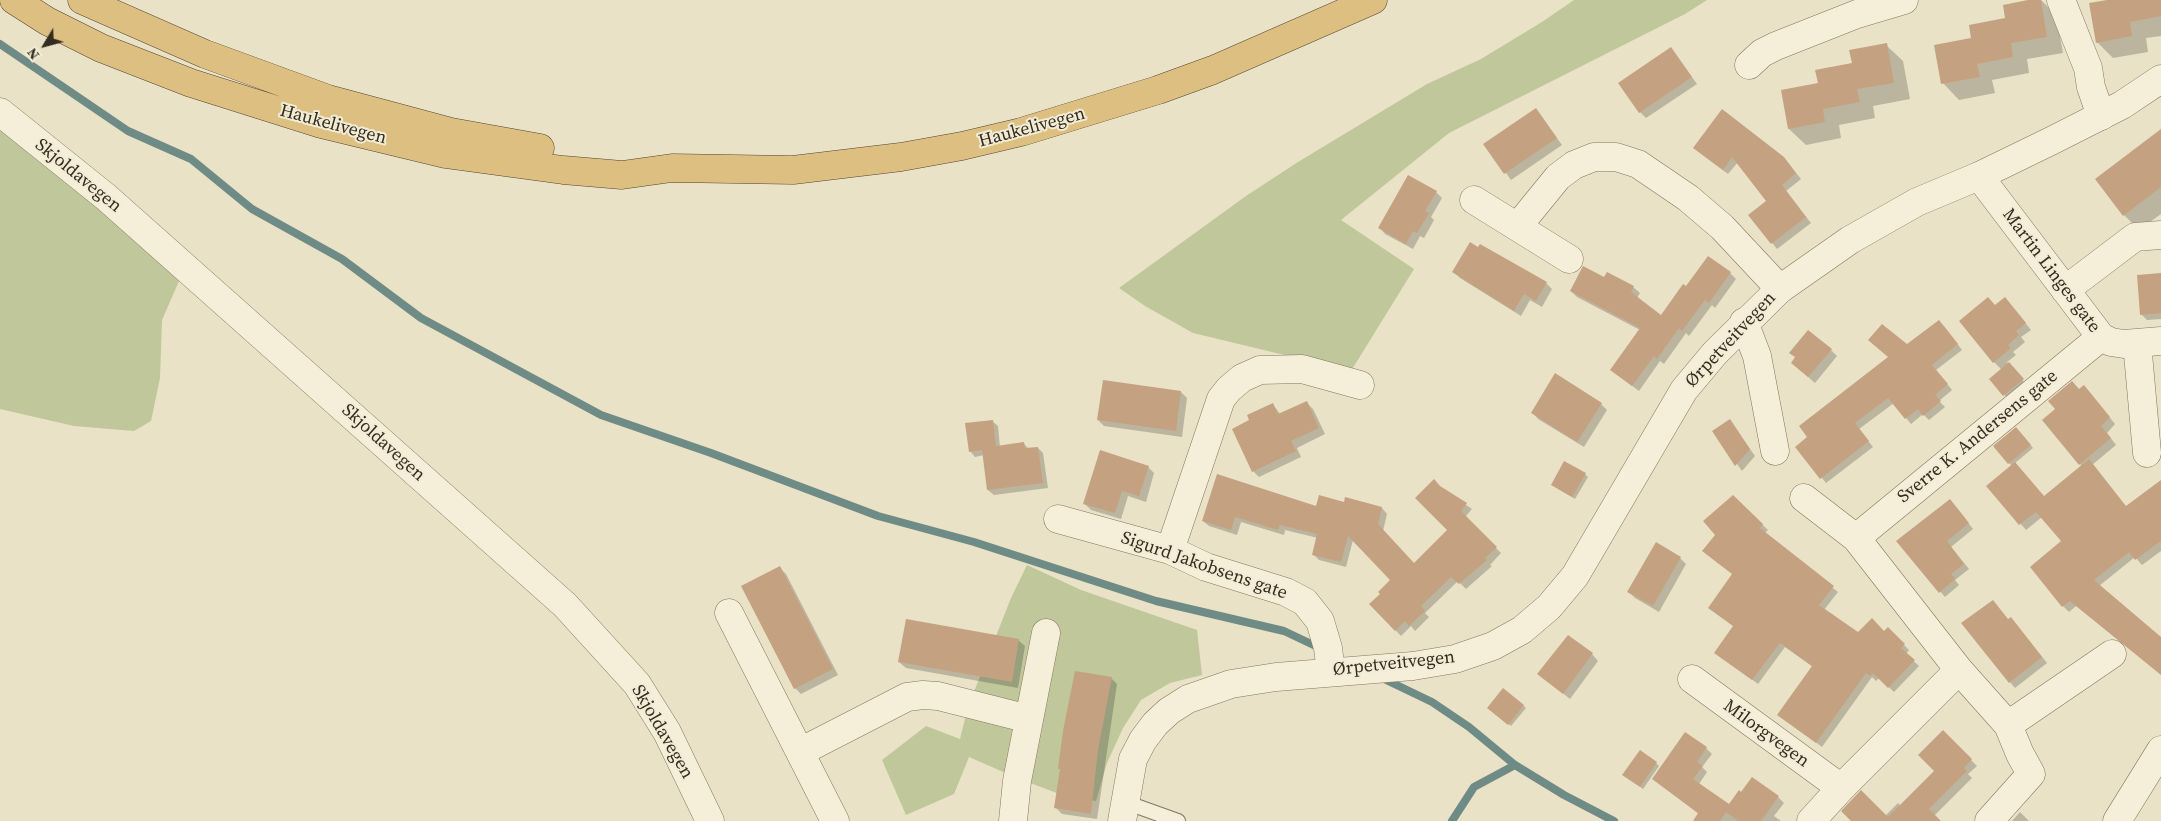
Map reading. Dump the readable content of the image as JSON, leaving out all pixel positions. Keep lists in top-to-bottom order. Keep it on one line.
{"streets":{"highway":["Haukelivegen"],"street":["Skjoldavegen","Martin Linges gate","Ørpetveitvegen","Sverre K. Andersens gate","Sigurd Jakobsens gate","Milorgvegen"]},"crossings":[["Martin Linges gate","Ørpetveitvegen"],["Martin Linges gate","Sverre K. Andersens gate"],["Ørpetveitvegen","Sigurd Jakobsens gate"]],"north":"bottom left"}
